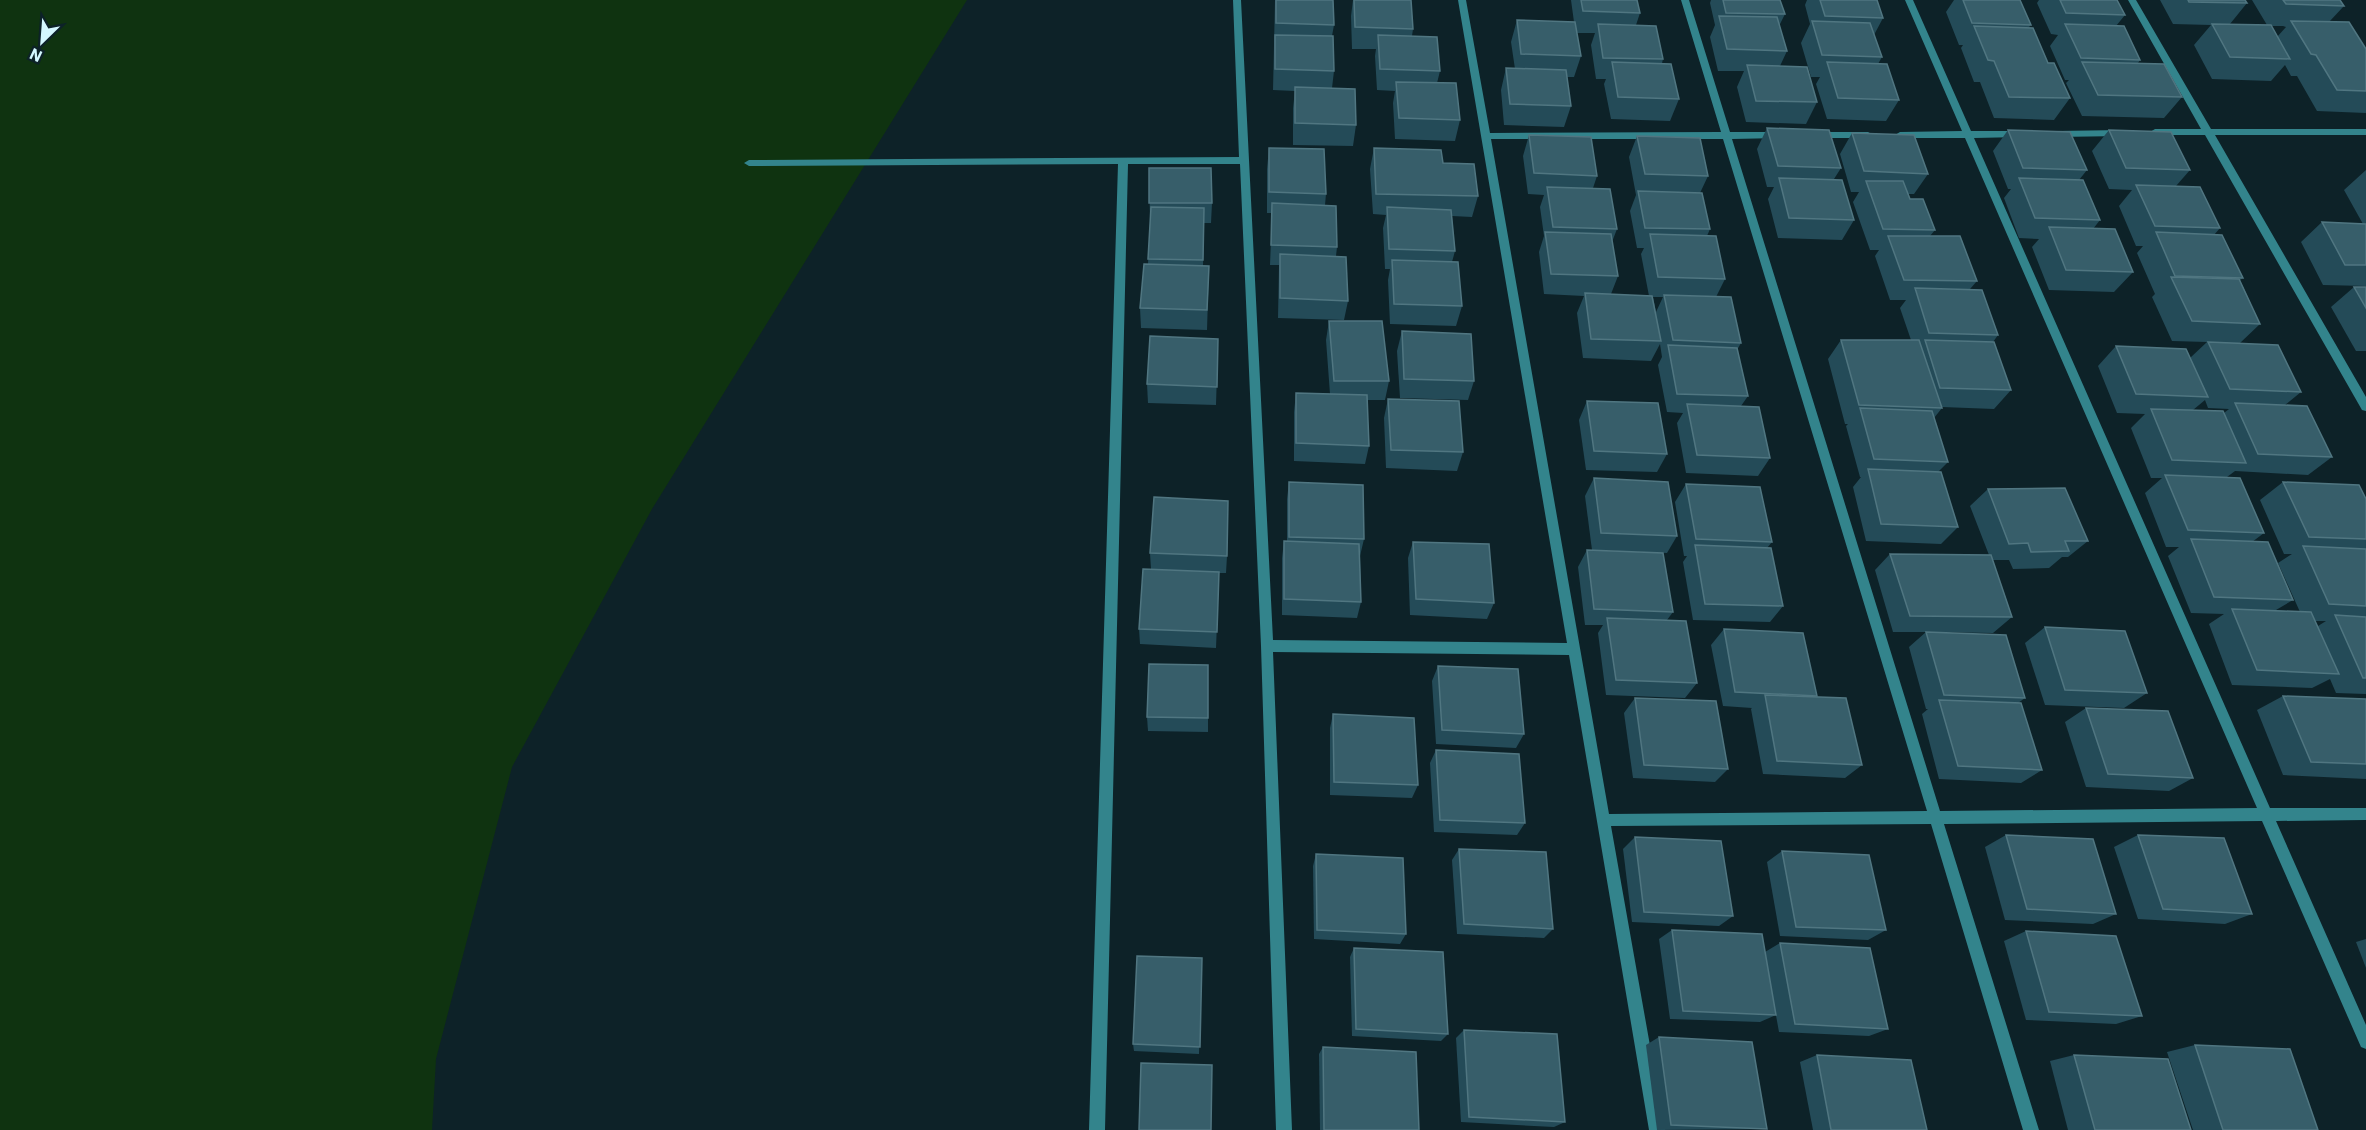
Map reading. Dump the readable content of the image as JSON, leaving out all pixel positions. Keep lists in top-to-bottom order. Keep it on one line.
{"north":"bottom left"}
